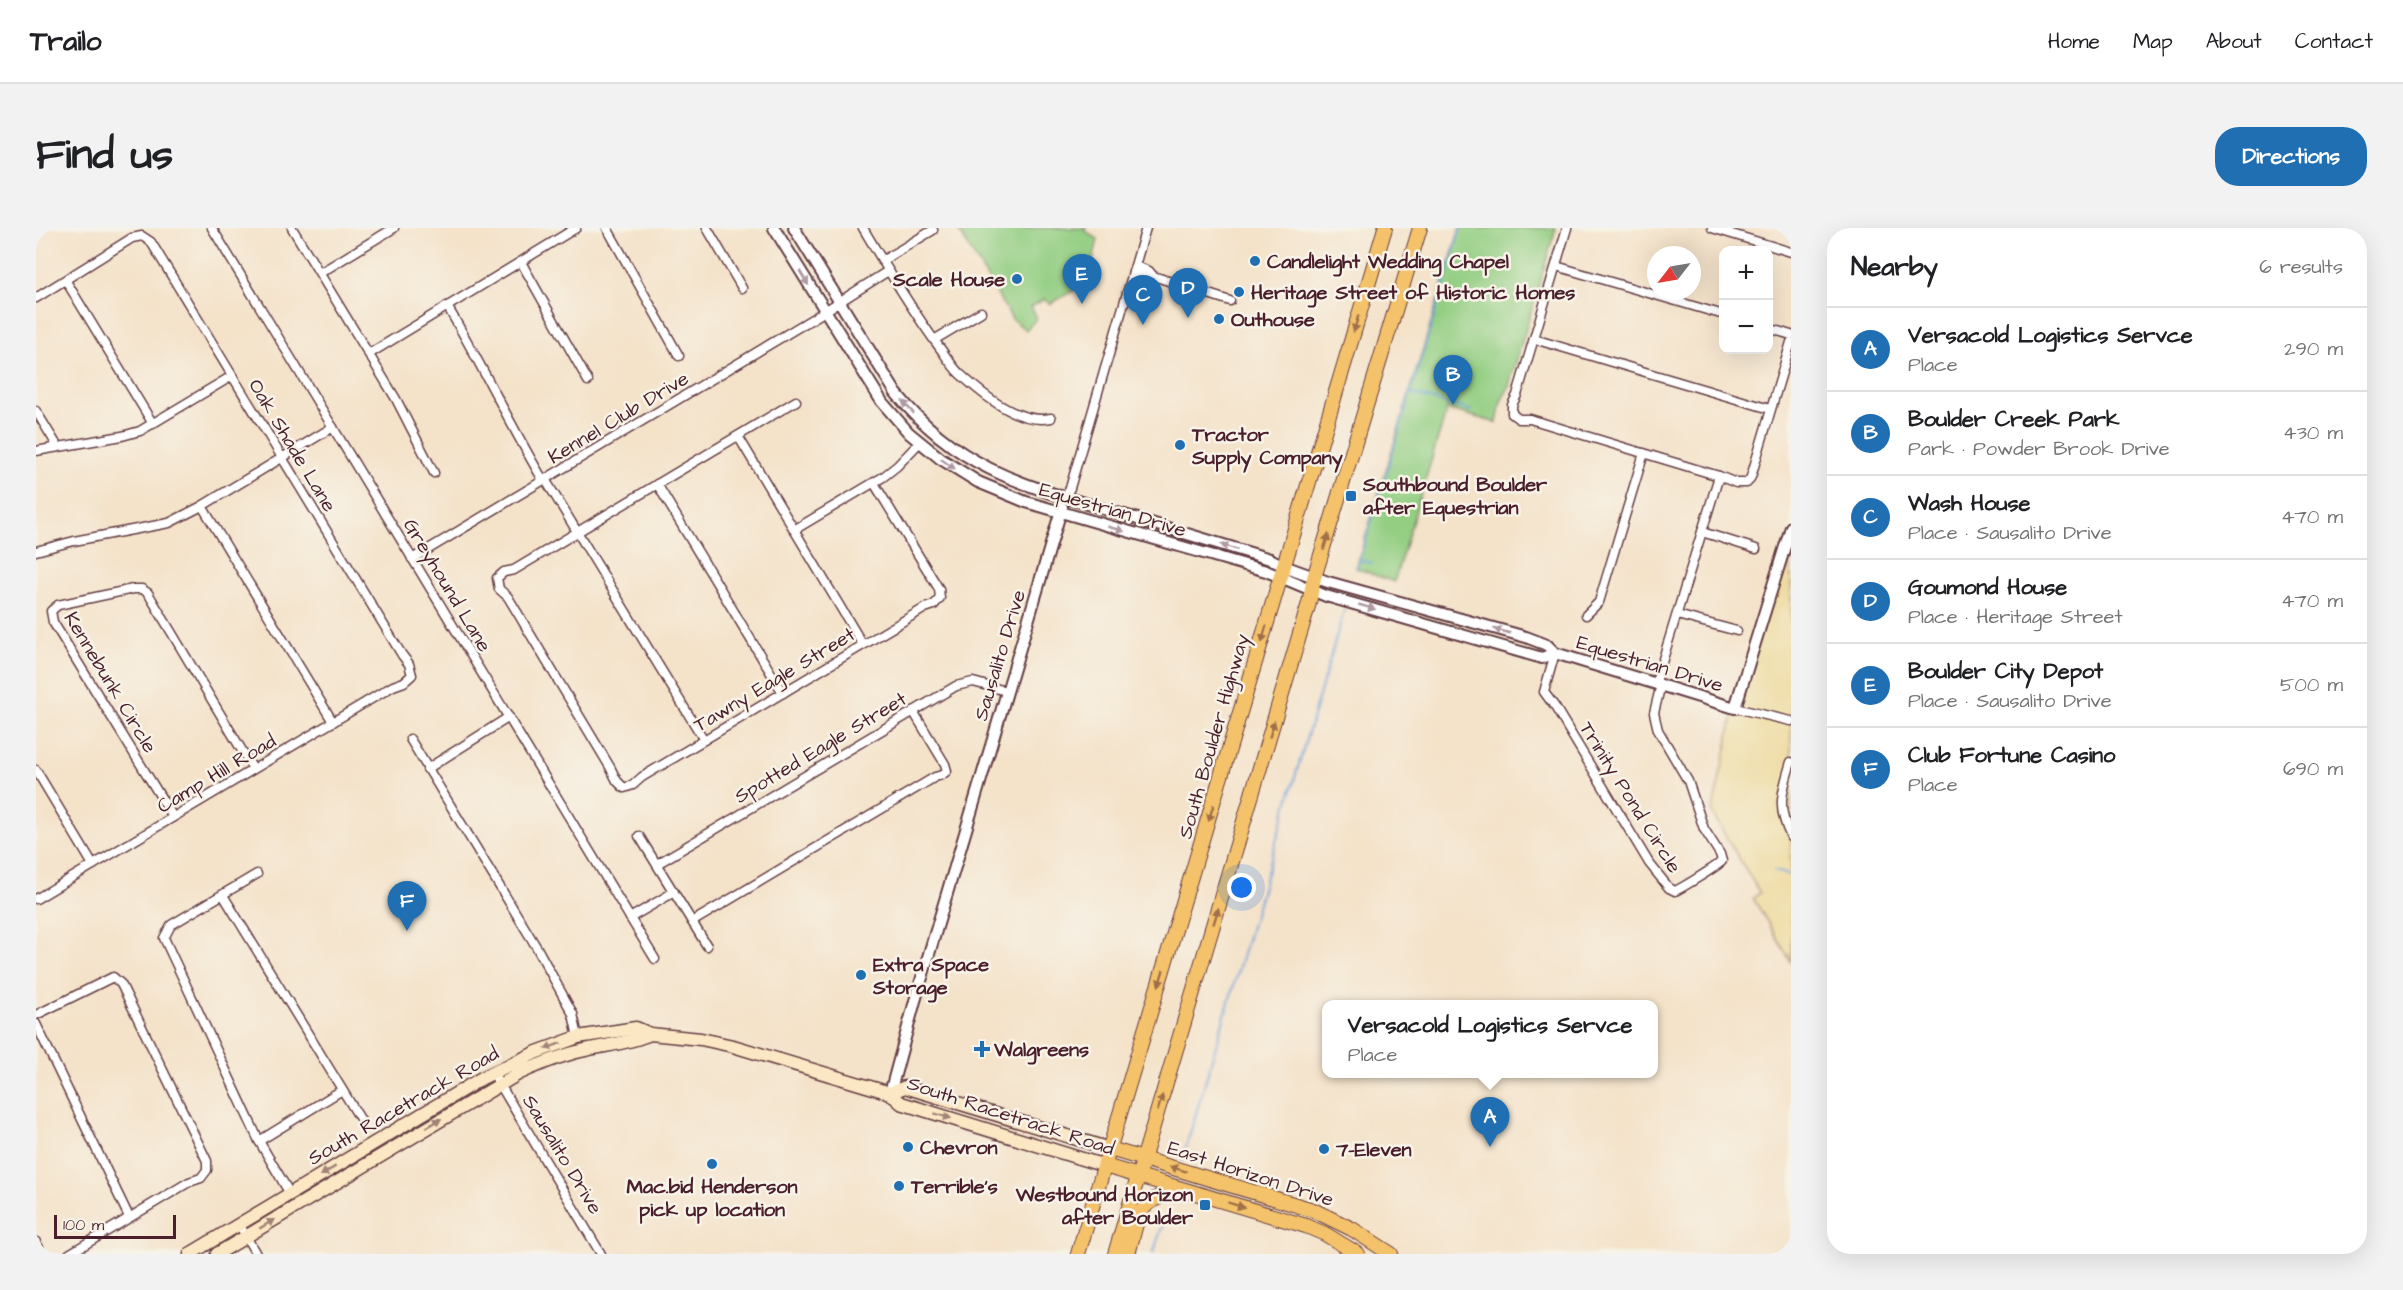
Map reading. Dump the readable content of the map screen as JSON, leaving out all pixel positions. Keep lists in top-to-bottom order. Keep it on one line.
{"streets":{"main road":["South Boulder Highway","South Racetrack Road","East Horizon Drive"],"street":["Kennel Club Drive","Oak Shade Lane","Equestrian Drive","Greyhound Lane","Sausalito Drive","Tawny Eagle Street","Kennebunk Circle","Spotted Eagle Street","Camp Hill Road","Trinity Pond Circle"]},"crossings":[["Kennel Club Drive","Equestrian Drive"],["Kennel Club Drive","Greyhound Lane"],["Oak Shade Lane","Camp Hill Road"],["Equestrian Drive","Sausalito Drive"],["Equestrian Drive","South Boulder Highway"],["Equestrian Drive","Trinity Pond Circle"],["Sausalito Drive","Spotted Eagle Street"],["Sausalito Drive","South Racetrack Road"],["Kennebunk Circle","Camp Hill Road"],["South Boulder Highway","South Racetrack Road"],["South Racetrack Road","East Horizon Drive"]],"places":{"other":["Candlelight Wedding Chapel","Scale House","Heritage Street of Historic Homes","Outhouse","Tractor Supply Company","Extra Space Storage","Chevron","7-Eleven","Mac.bid Henderson pick up location","Terrible's"],"transit":["Southbound Boulder after Equestrian","Westbound Horizon after Boulder"],"health":["Walgreens"]},"scale_bar":"100 m","north":"bottom left","page":{"header":"Trailo","nav":["Home","Map","About","Contact"],"title":"Find us","buttons":"Directions","heading":["Nearby","6 results"],"map_buttons":["+","−"],"pins":["E","D","C","B","F","A"],"list":[{"mark":"A","name":"Versacold Logistics Servce","note":"Place","value":"290 m"},{"mark":"B","name":"Boulder Creek Park","note":"Park · Powder Brook Drive","value":"430 m"},{"mark":"C","name":"Wash House","note":"Place · Sausalito Drive","value":"470 m"},{"mark":"D","name":"Goumond House","note":"Place · Heritage Street","value":"470 m"},{"mark":"E","name":"Boulder City Depot","note":"Place · Sausalito Drive","value":"500 m"},{"mark":"F","name":"Club Fortune Casino","note":"Place","value":"690 m"}],"popup":["Versacold Logistics Servce","Place"],"scale":"100 m"}}
